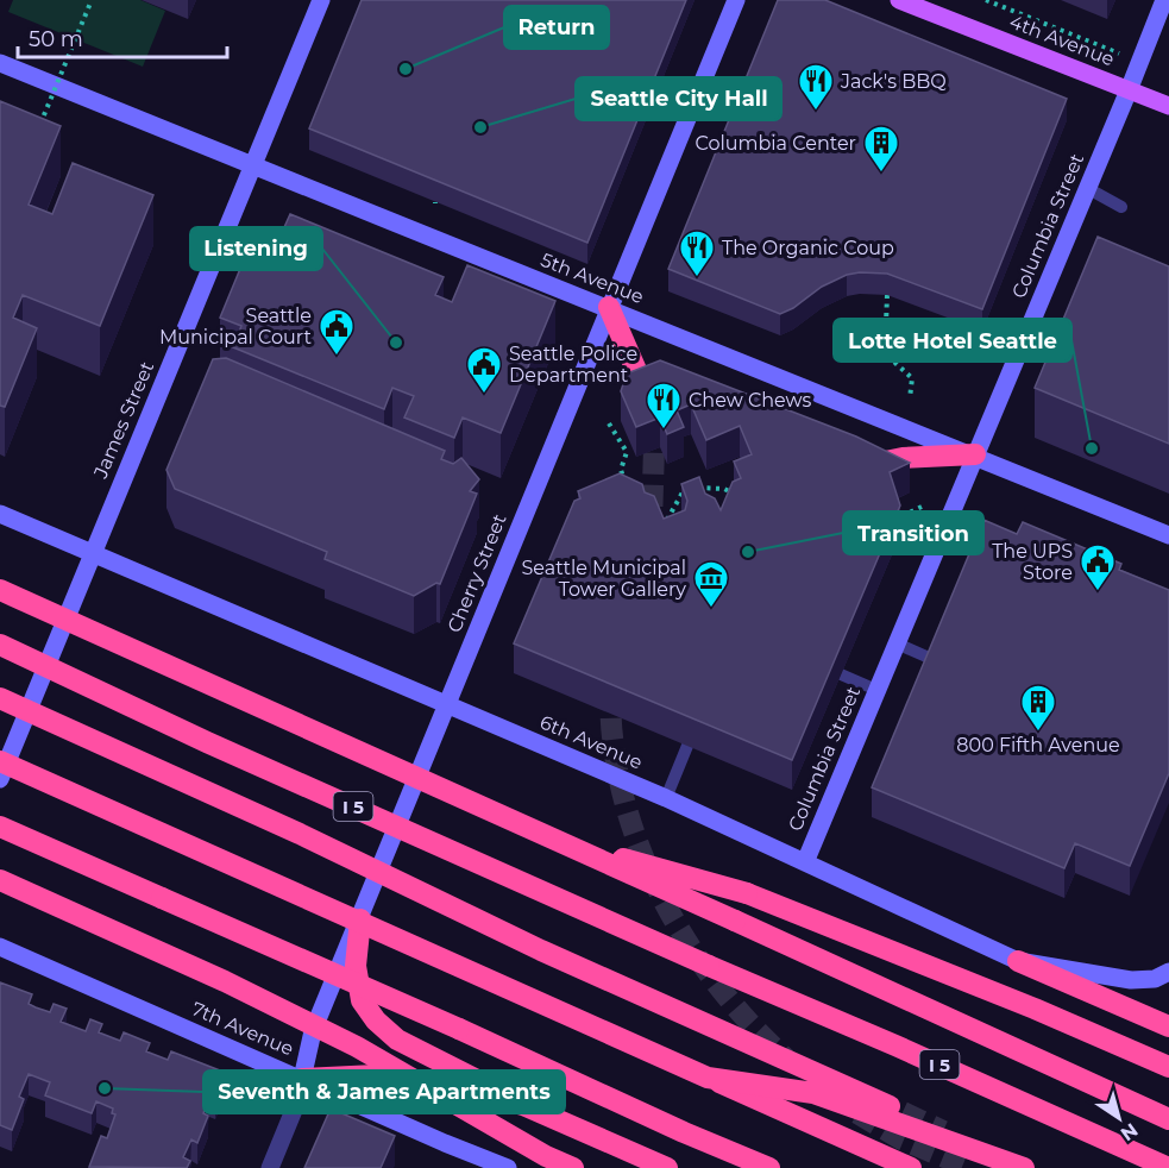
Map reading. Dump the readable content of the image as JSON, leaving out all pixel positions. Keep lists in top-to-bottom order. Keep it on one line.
{"streets":{"highway":["I 5"],"main road":["4th Avenue","Columbia Street","5th Avenue","James Street","Cherry Street","6th Avenue","7th Avenue"]},"crossings":[["4th Avenue","Columbia Street"],["Columbia Street","5th Avenue"],["Columbia Street","6th Avenue"],["5th Avenue","James Street"],["5th Avenue","Cherry Street"],["James Street","6th Avenue"],["Cherry Street","6th Avenue"],["Cherry Street","7th Avenue"]],"places":{"other":["Return","Seattle City Hall","Listening","Lotte Hotel Seattle","Transition","Seventh & James Apartments"],"restaurant":["Jack's BBQ","The Organic Coup","Chew Chews"],"building":["Columbia Center","800 Fifth Avenue"],"public building":["Seattle Municipal Court","Seattle Police Department","The UPS Store"],"museum":["Seattle Municipal Tower Gallery"]},"scale_bar":"50 m","north":"bottom right"}
